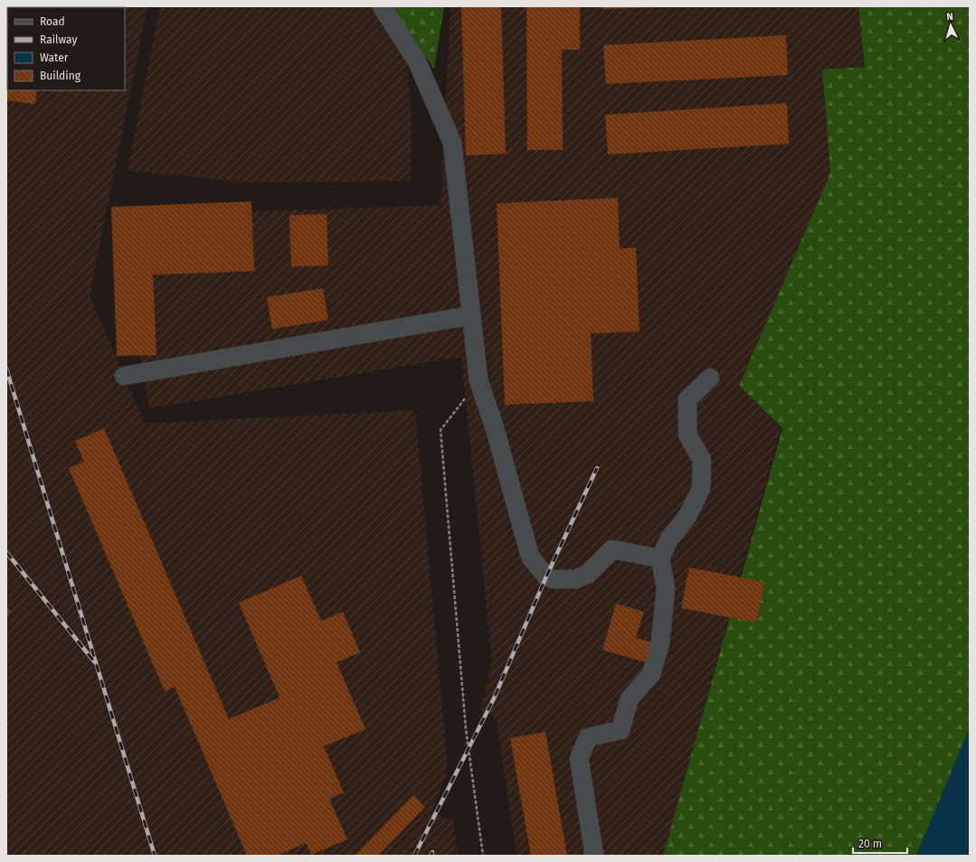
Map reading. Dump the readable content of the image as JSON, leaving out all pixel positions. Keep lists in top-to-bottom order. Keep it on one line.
{"legend":["Road","Railway","Water","Building"],"scale_bar":"20 m","north":"top"}
